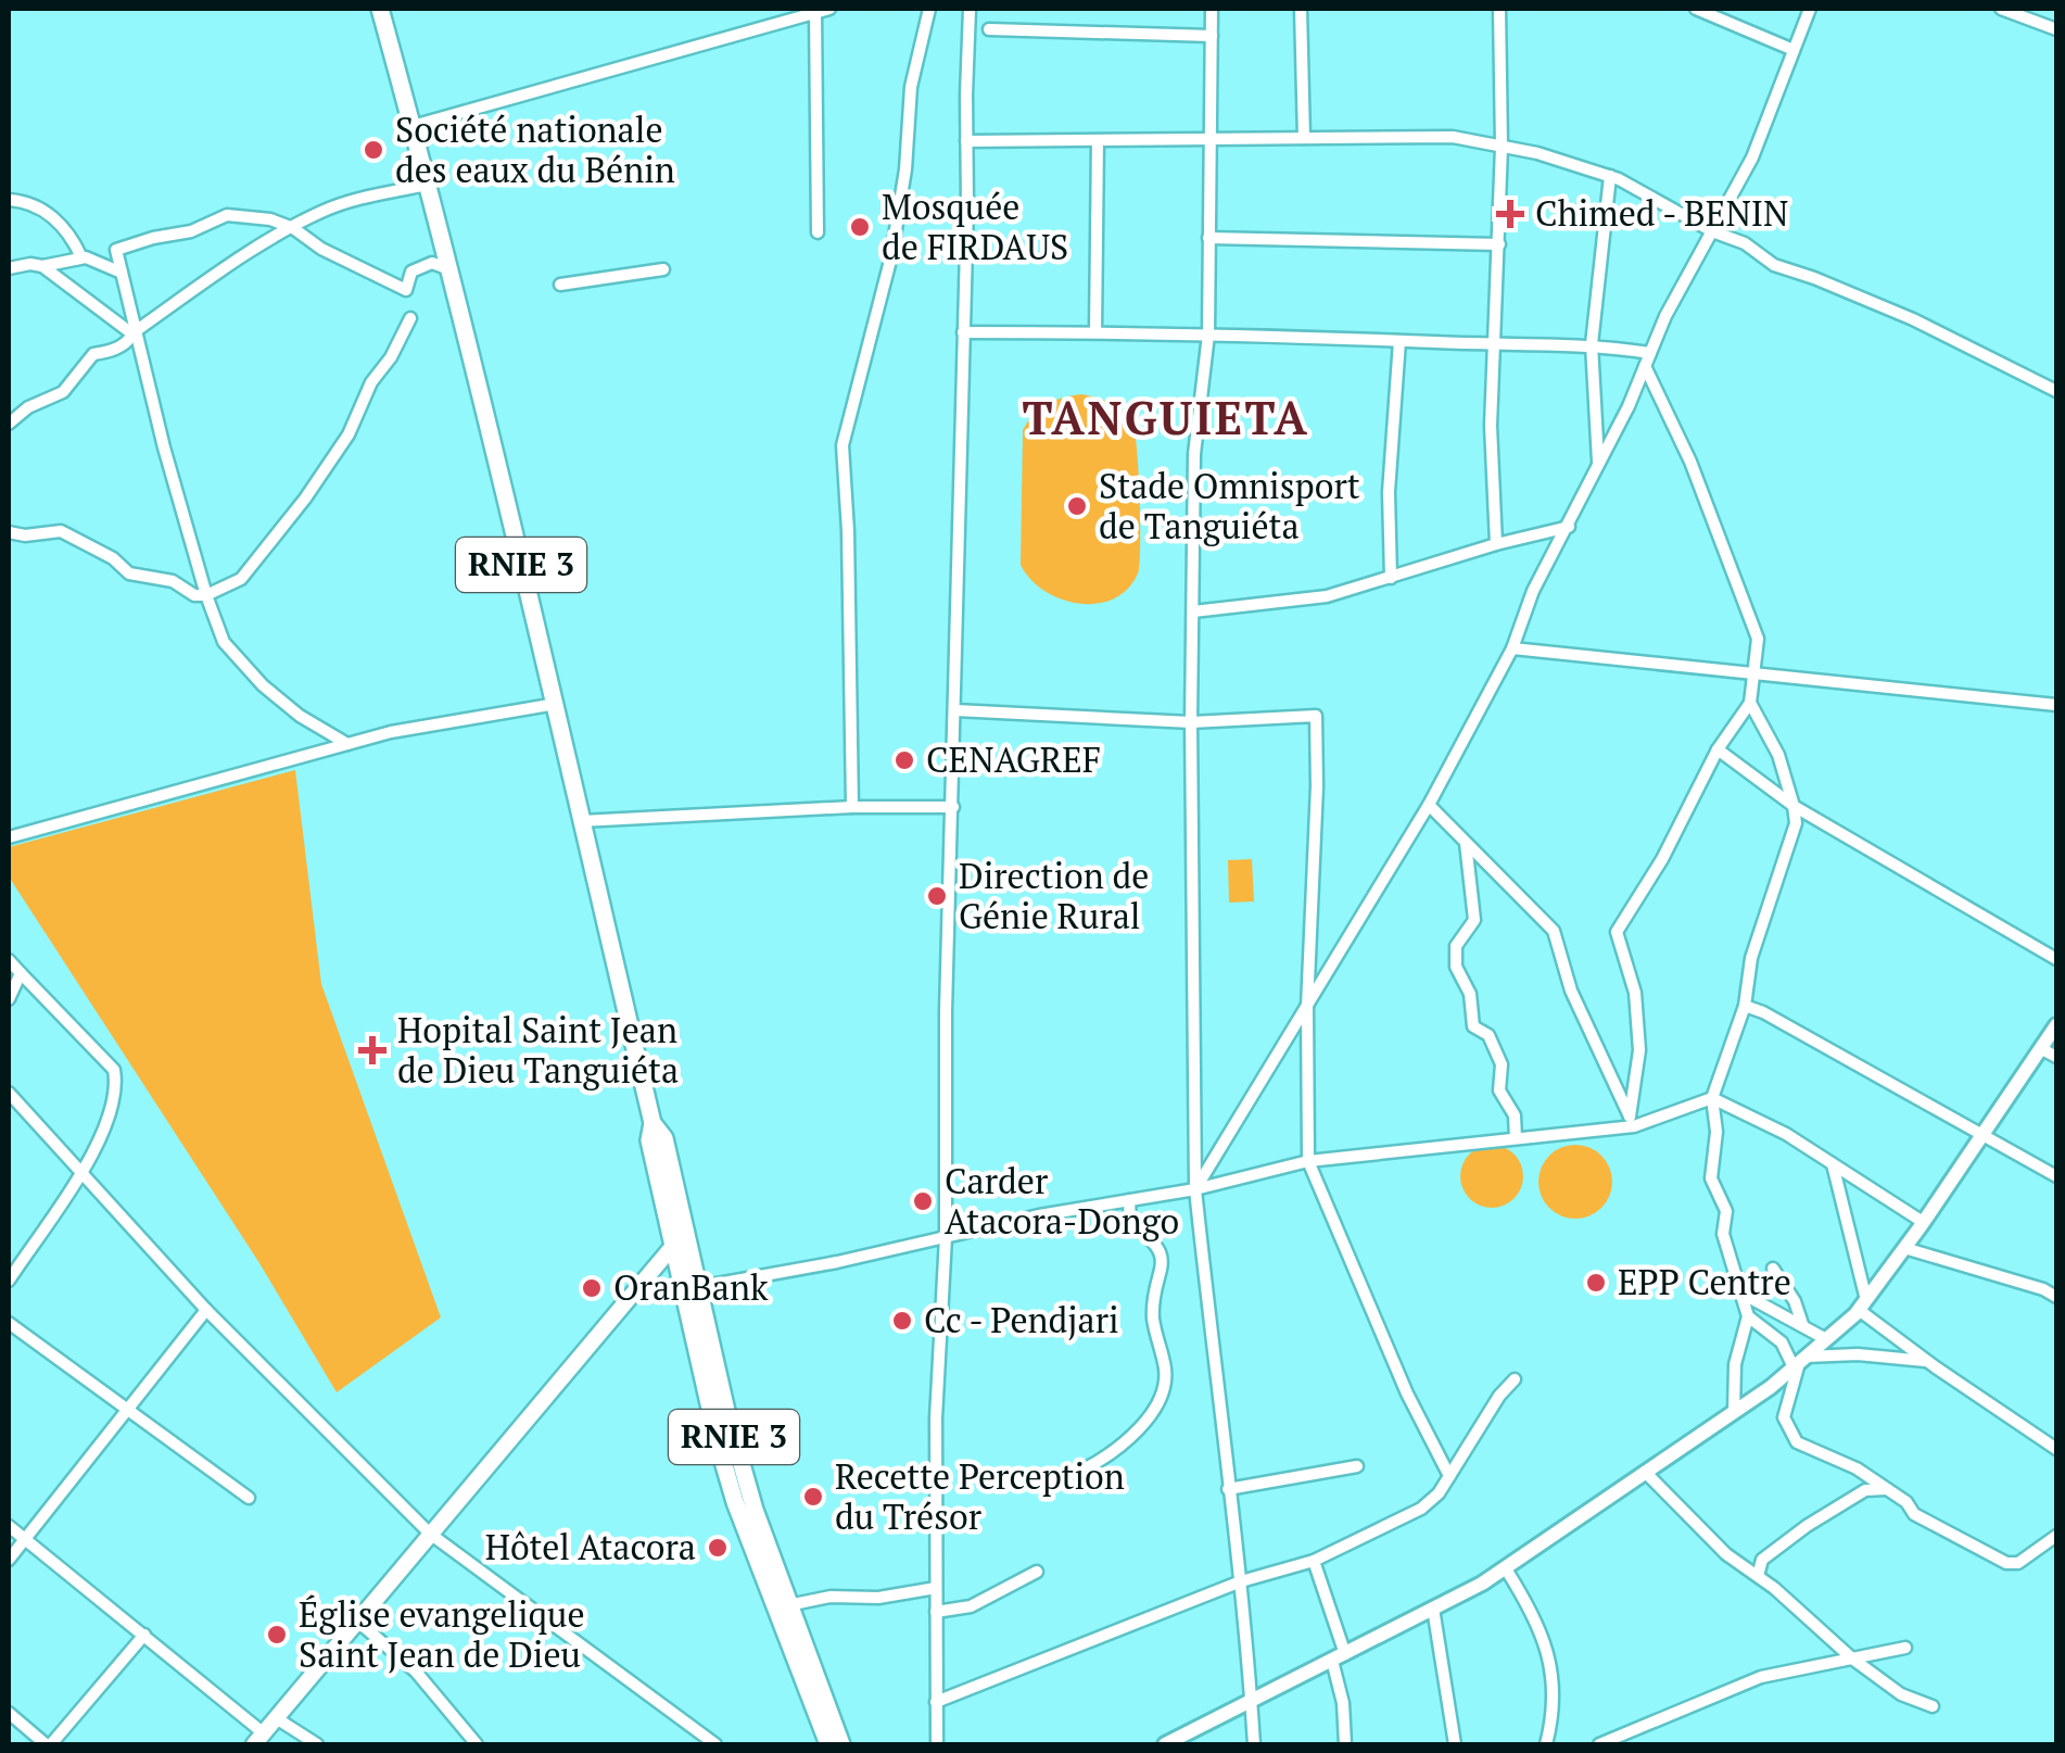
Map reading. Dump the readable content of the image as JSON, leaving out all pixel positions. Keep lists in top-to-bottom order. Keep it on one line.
{"streets":{"highway":["RNIE 3"]},"districts":["TANGUIETA"],"places":{"other":["Société nationale des eaux du Bénin","Mosquée de FIRDAUS","Stade Omnisport de Tanguiéta","CENAGREF","Direction de Génie Rural","Carder Atacora-Dongo","EPP Centre","OranBank","Cc - Pendjari","Recette Perception du Trésor","Hôtel Atacora","Église evangelique Saint Jean de Dieu"],"health":["Chimed - BENIN","Hopital Saint Jean de Dieu Tanguiéta"]}}
